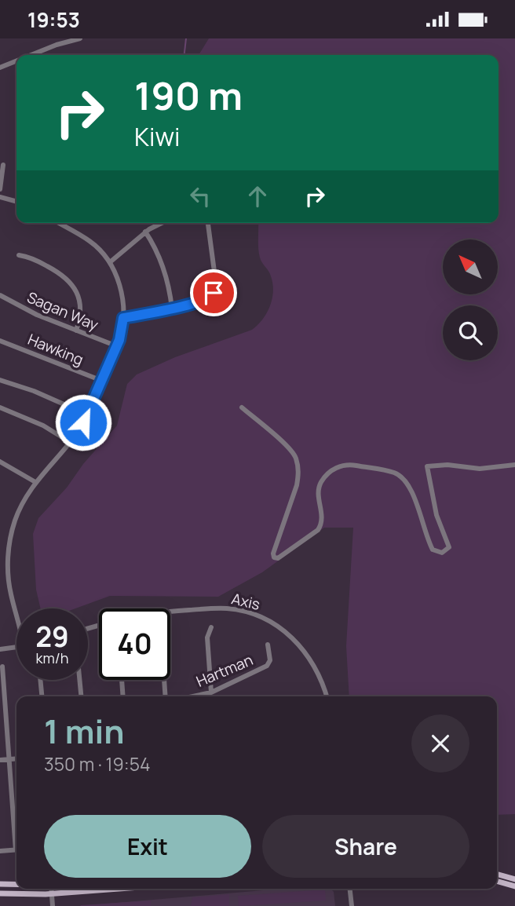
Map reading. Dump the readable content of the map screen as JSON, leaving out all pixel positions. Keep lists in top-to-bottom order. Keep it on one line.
{"streets":{"street":["Sagan Way","Hawking","Axis","Hartman"]},"north":"top left","page":{"status":"19:53","turn":["190 m","Kiwi"],"speed":"29 km/h","limit":"40","heading":["1 min","350 m · 19:54"],"buttons":["Exit","Share"]}}
